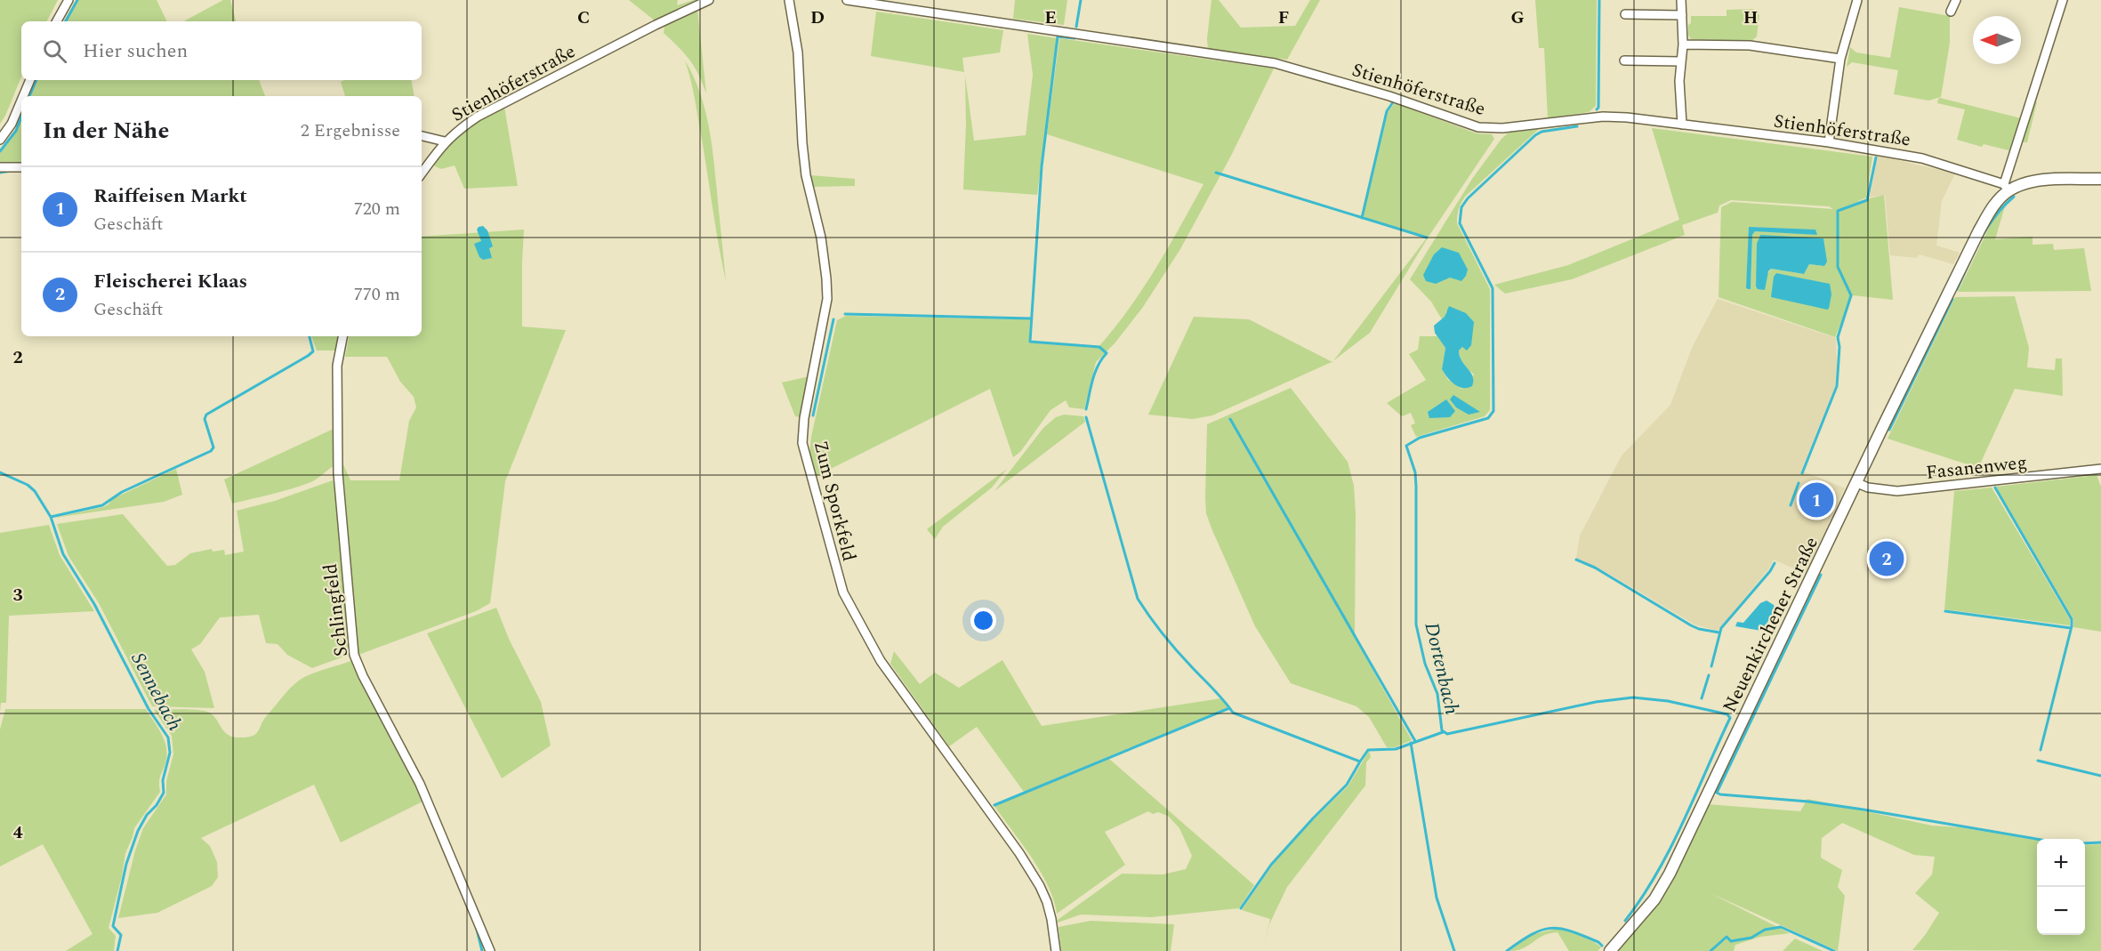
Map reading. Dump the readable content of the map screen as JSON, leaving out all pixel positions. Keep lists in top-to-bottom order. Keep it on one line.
{"streets":{"street":["Stienhöferstraße","Fasanenweg","Zum Sporkfeld","Schlingfeld","Neuenkirchener Straße"]},"crossings":[["Stienhöferstraße","Neuenkirchener Straße"],["Fasanenweg","Neuenkirchener Straße"]],"water":["Dortenbach","Sennebach"],"north":"left","page":{"search":"Hier suchen","heading":["In der Nähe","2 Ergebnisse"],"list":[{"mark":"1","name":"Raiffeisen Markt","note":"Geschäft","value":"720 m"},{"mark":"2","name":"Fleischerei Klaas","note":"Geschäft","value":"770 m"}],"pins":["1","2"],"map_buttons":["+","−"]},"grid":{"columns":["C","D","E","F","G","H"],"rows":["2","3","4"]}}
